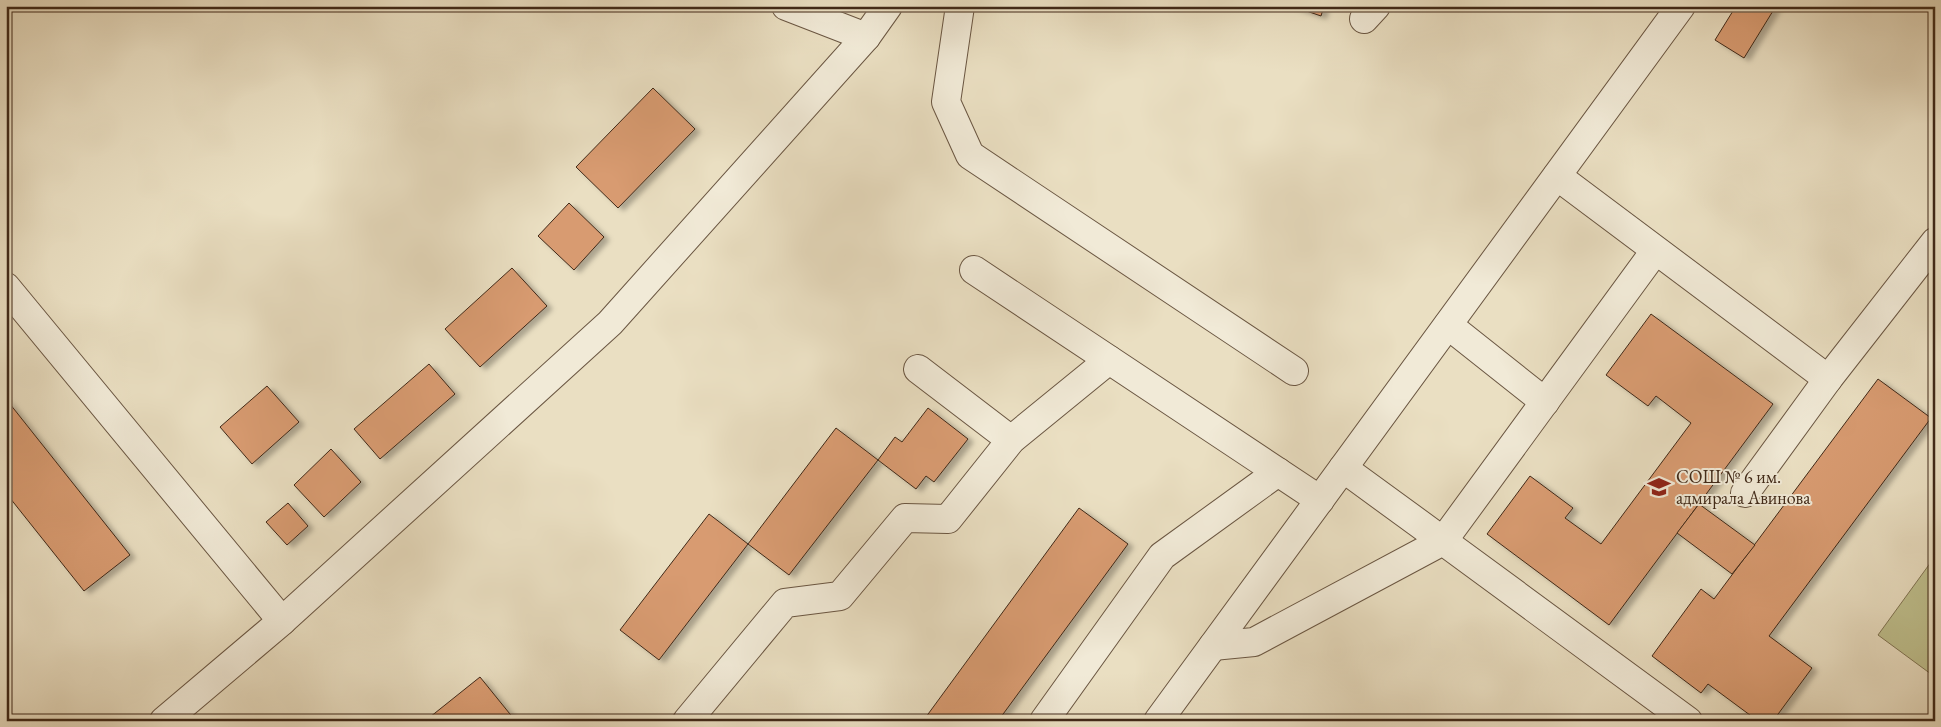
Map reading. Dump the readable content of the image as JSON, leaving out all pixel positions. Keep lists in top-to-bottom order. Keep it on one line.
{"places":{"school or university":["СОШ № 6 им. адмирала Авинова"]}}
